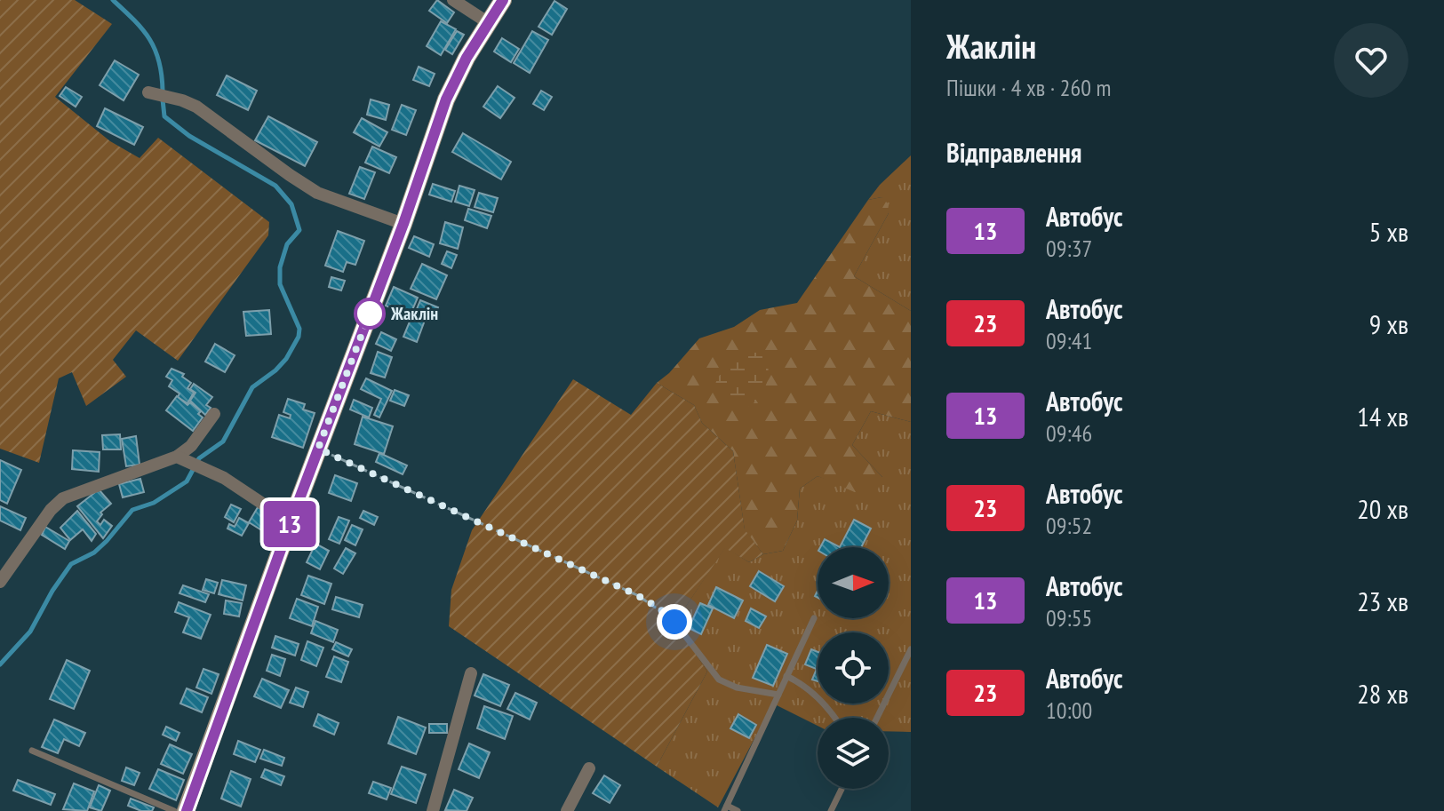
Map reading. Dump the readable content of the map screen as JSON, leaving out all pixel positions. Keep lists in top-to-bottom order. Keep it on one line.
{"places":["Жаклін"],"lines":["bus line 13"],"north":"right","page":{"on_map":"13","heading":[["Жаклін","Пішки · 4 хв · 260 m"],"Відправлення"],"list":[{"mark":"13","name":"Автобус","note":"09:37","value":"5 хв"},{"mark":"23","name":"Автобус","note":"09:41","value":"9 хв"},{"mark":"13","name":"Автобус","note":"09:46","value":"14 хв"},{"mark":"23","name":"Автобус","note":"09:52","value":"20 хв"},{"mark":"13","name":"Автобус","note":"09:55","value":"23 хв"},{"mark":"23","name":"Автобус","note":"10:00","value":"28 хв"}]}}
